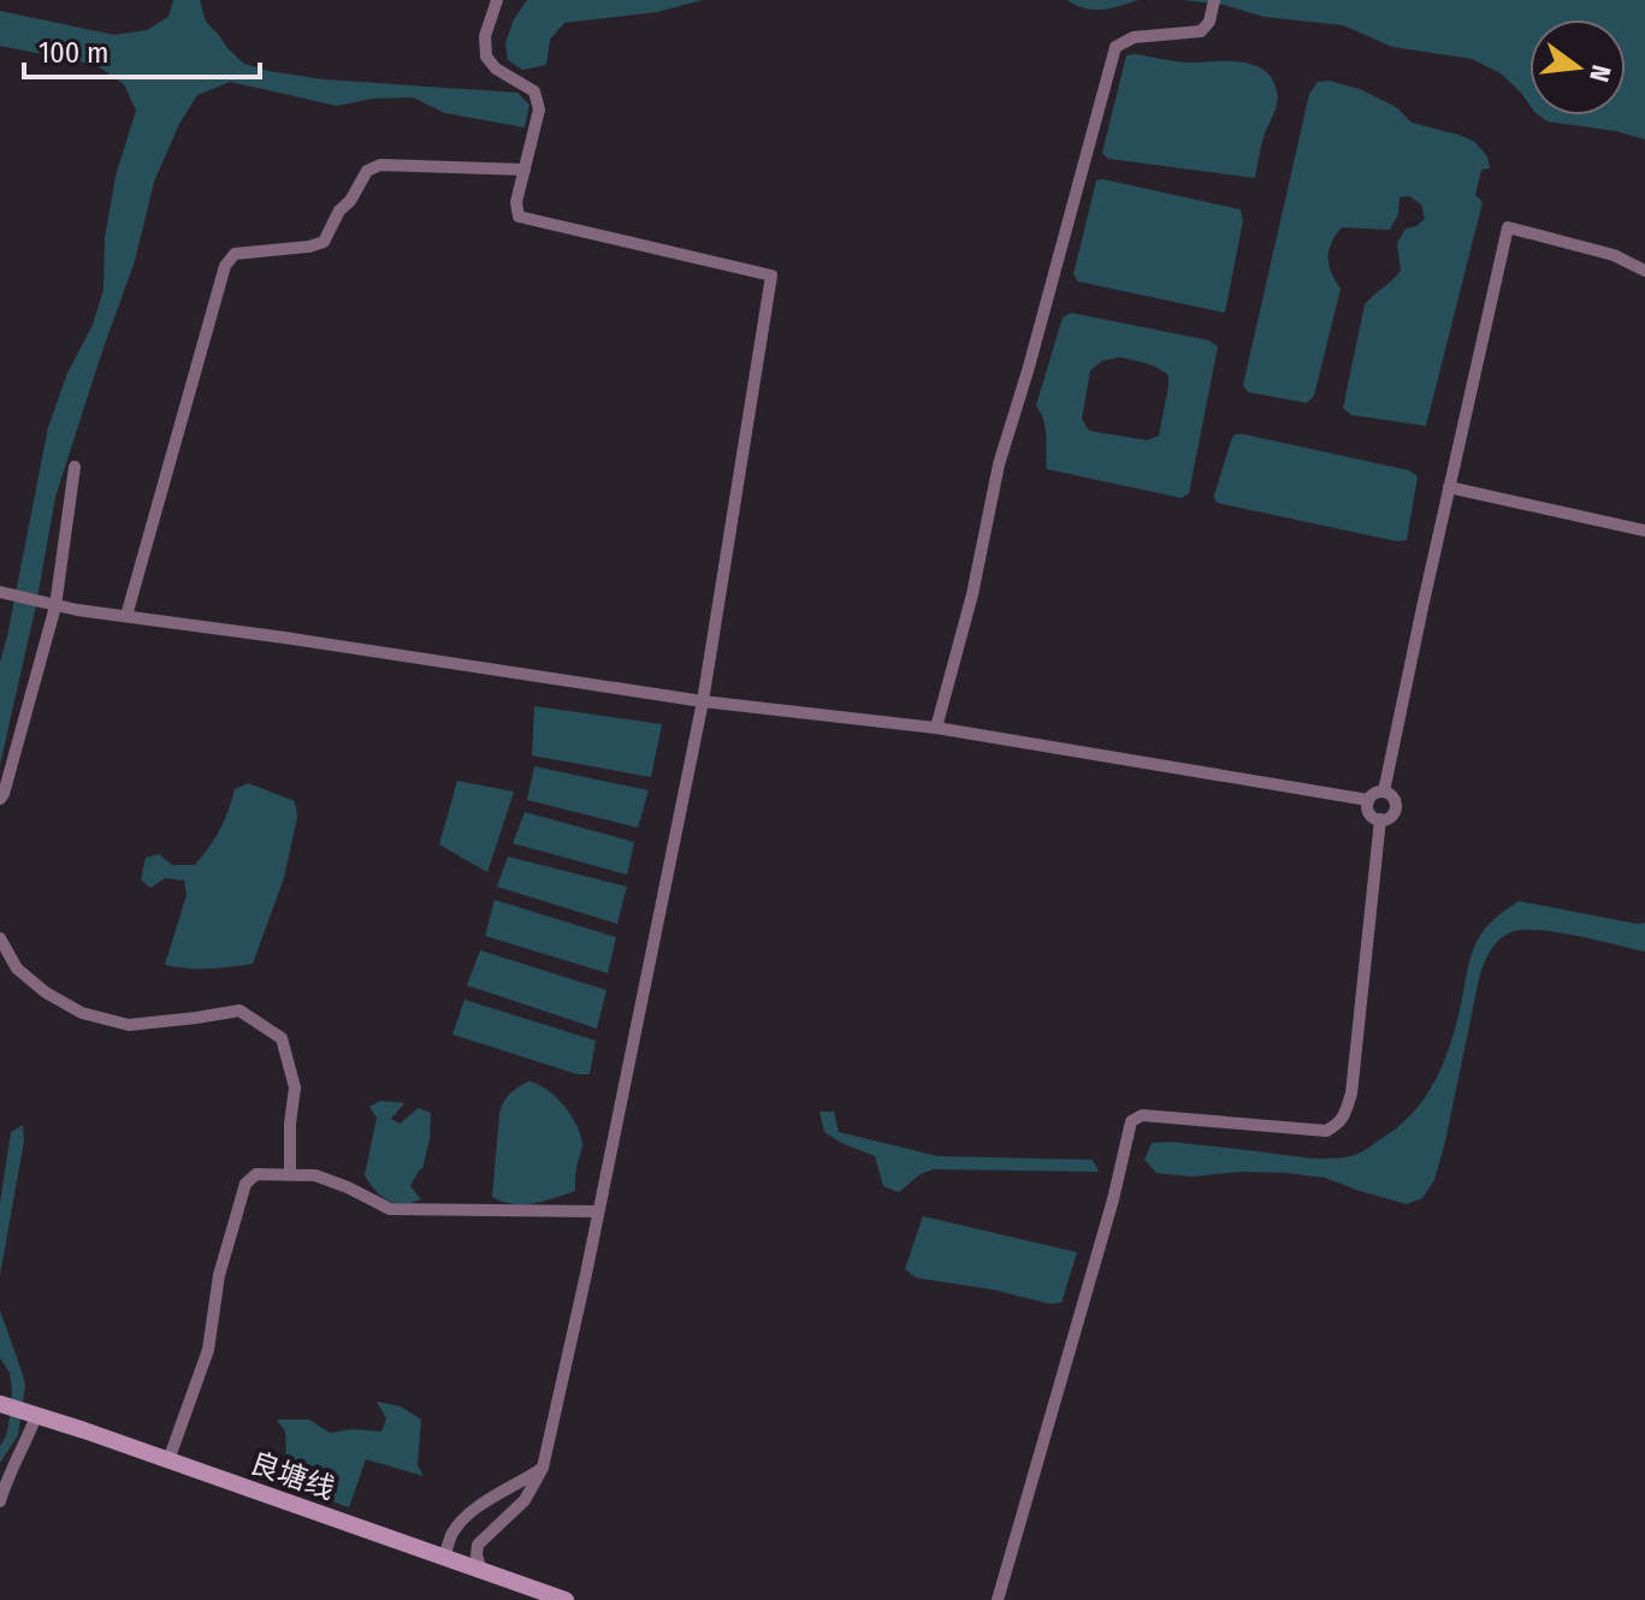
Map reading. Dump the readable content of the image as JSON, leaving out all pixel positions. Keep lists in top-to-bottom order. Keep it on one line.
{"streets":{"street":["良塘线"]},"scale_bar":"100 m","north":"right"}
